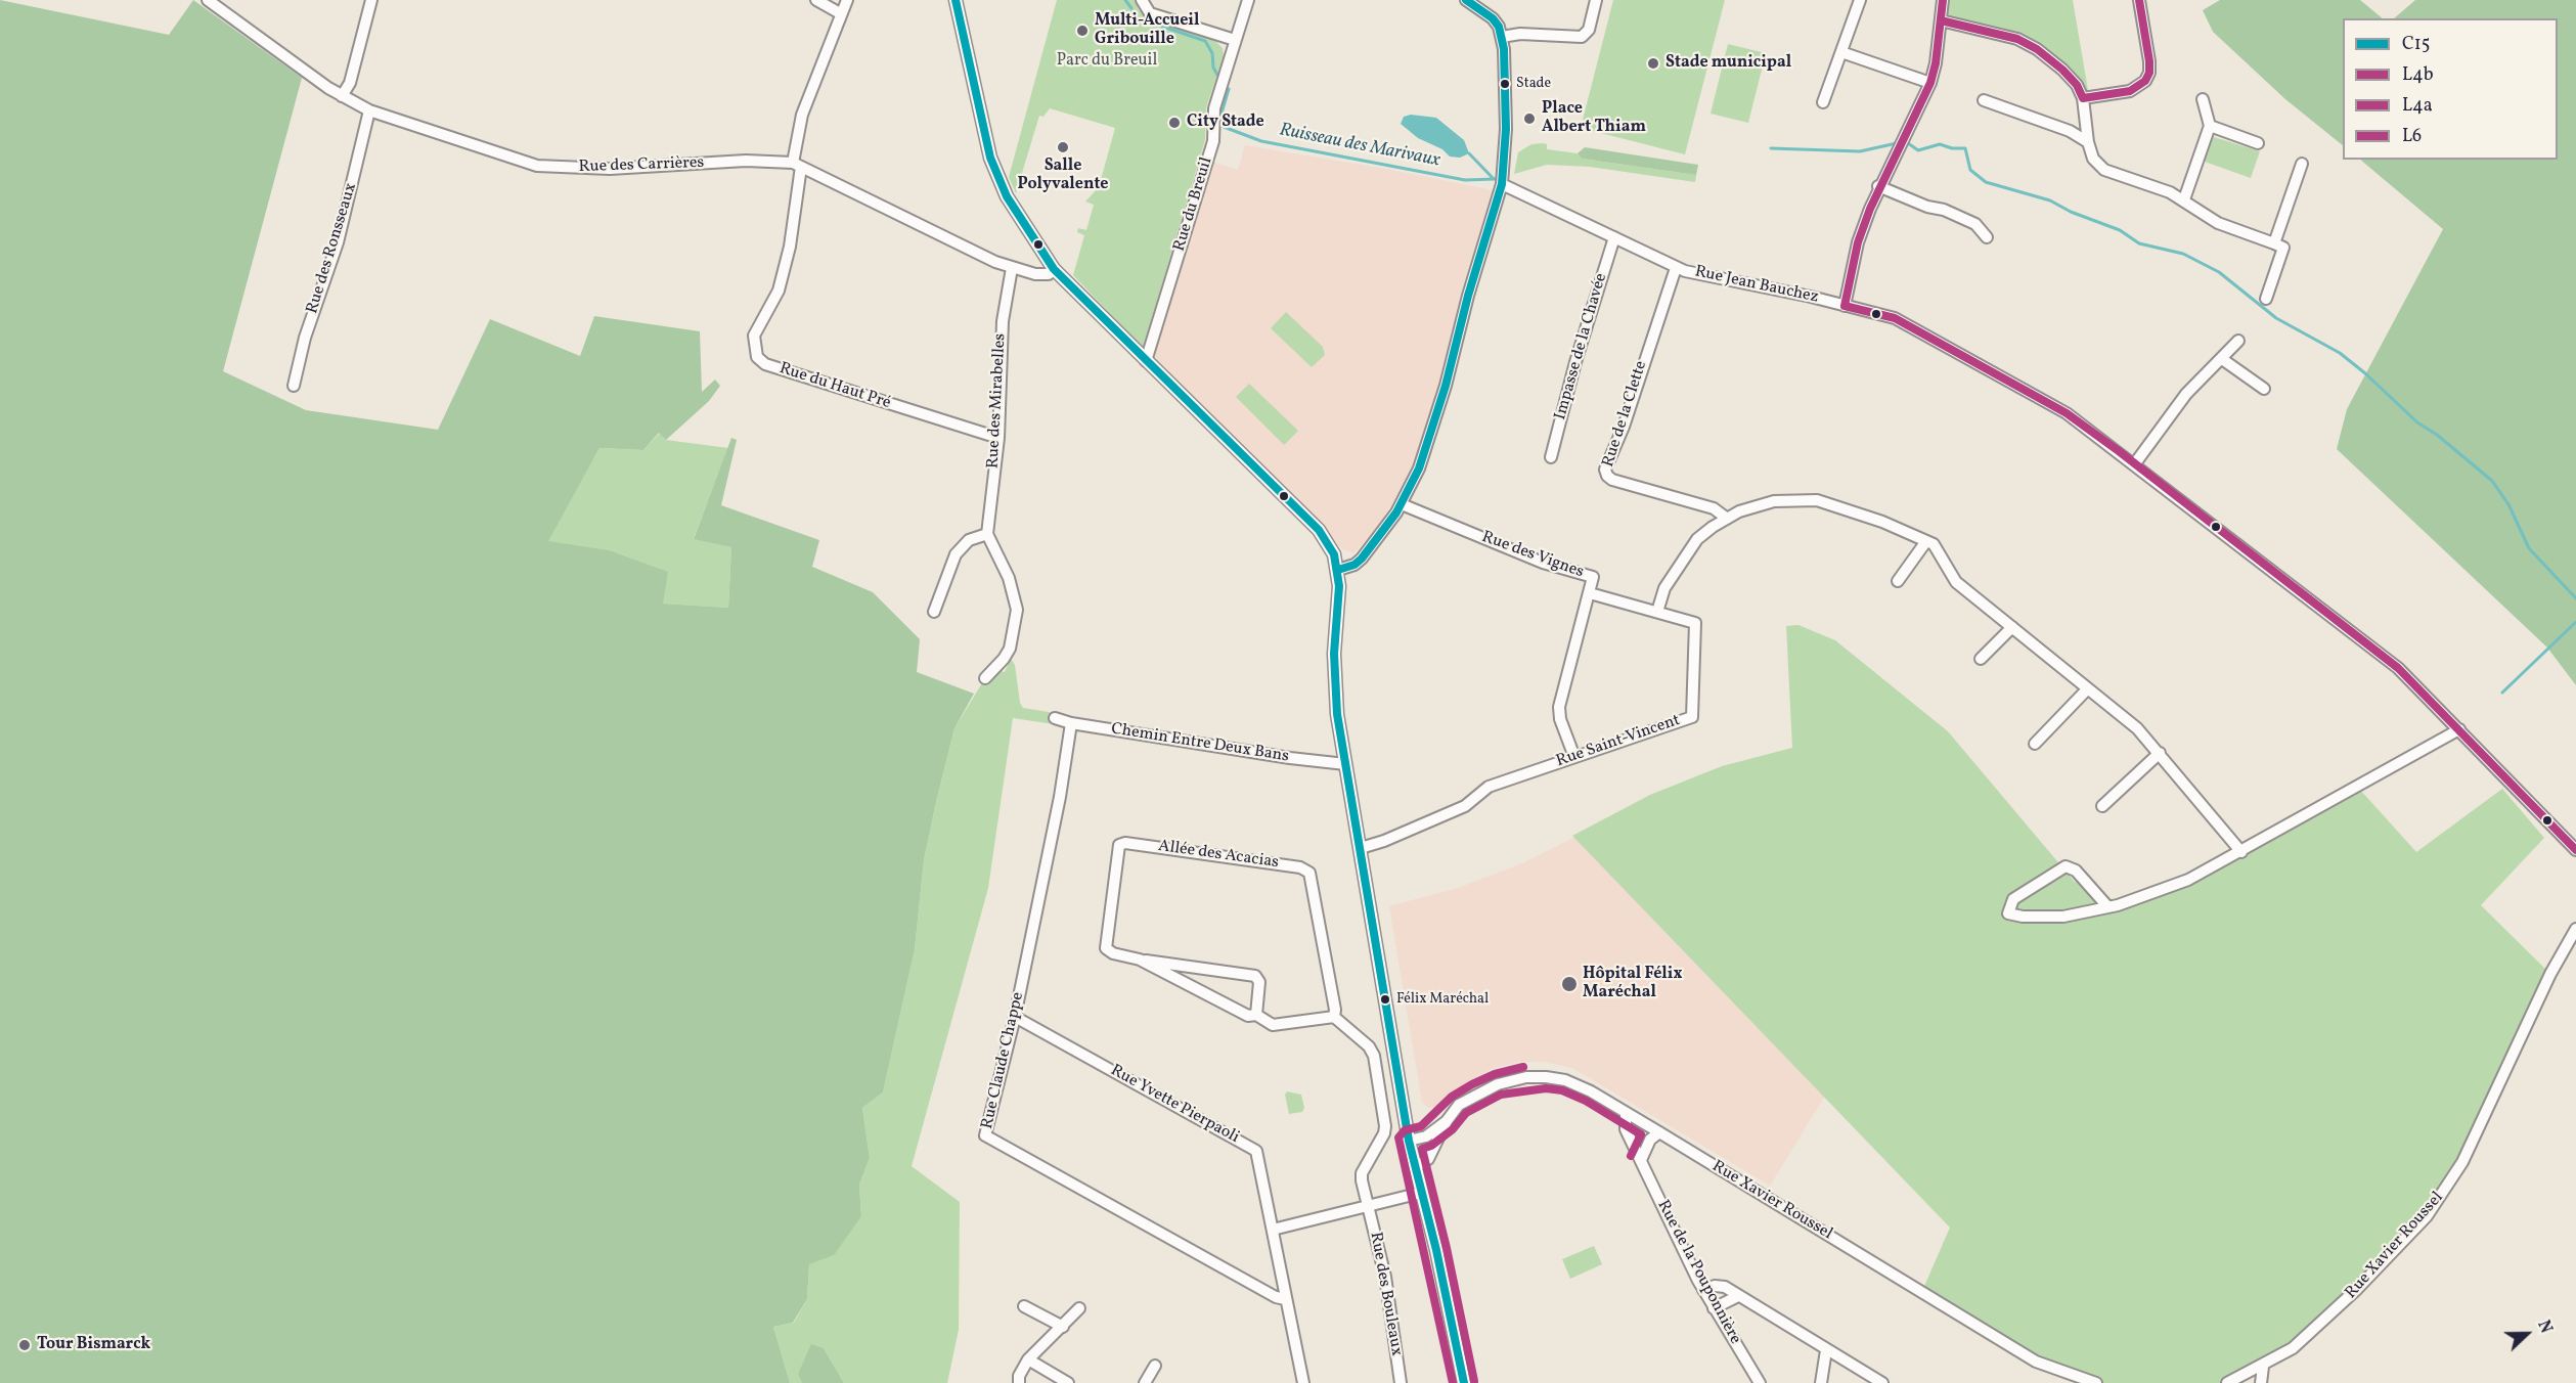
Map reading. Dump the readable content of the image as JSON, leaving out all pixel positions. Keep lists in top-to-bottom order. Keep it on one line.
{"streets":{"street":["Rue des Carrières","Rue du Breuil","Rue des Ronsseaux","Rue Jean Bauchez","Impasse de la Chavée","Rue du Haut Pré","Rue des Mirabelles","Rue de la Clette","Rue des Vignes","Rue Saint-Vincent","Chemin Entre Deux Bans","Allée des Acacias","Rue Claude Chappe","Rue Yvette Pierpaoli","Rue Xavier Roussel","Rue de la Pouponnière","Rue des Bouleaux"]},"crossings":[["Rue des Carrières","Rue des Ronsseaux"],["Rue des Carrières","Rue du Haut Pré"],["Rue des Carrières","Rue des Mirabelles"],["Rue Jean Bauchez","Impasse de la Chavée"],["Rue Jean Bauchez","Rue de la Clette"],["Rue du Haut Pré","Rue des Mirabelles"],["Rue des Vignes","Rue Saint-Vincent"],["Chemin Entre Deux Bans","Rue Claude Chappe"],["Rue Claude Chappe","Rue Yvette Pierpaoli"],["Rue Xavier Roussel","Rue de la Pouponnière"]],"water":["Ruisseau des Marivaux"],"parks":["Parc du Breuil"],"places":["Multi-Accueil Gribouille","Stade municipal","Stade","Place Albert Thiam","City Stade","Salle Polyvalente","Hôpital Félix Maréchal","Félix Maréchal","Tour Bismarck"],"lines":["transit line C15","transit line L4b","transit line L6","transit line L4a"],"legend":["C15","L4b","L4a","L6"],"north":"right"}
